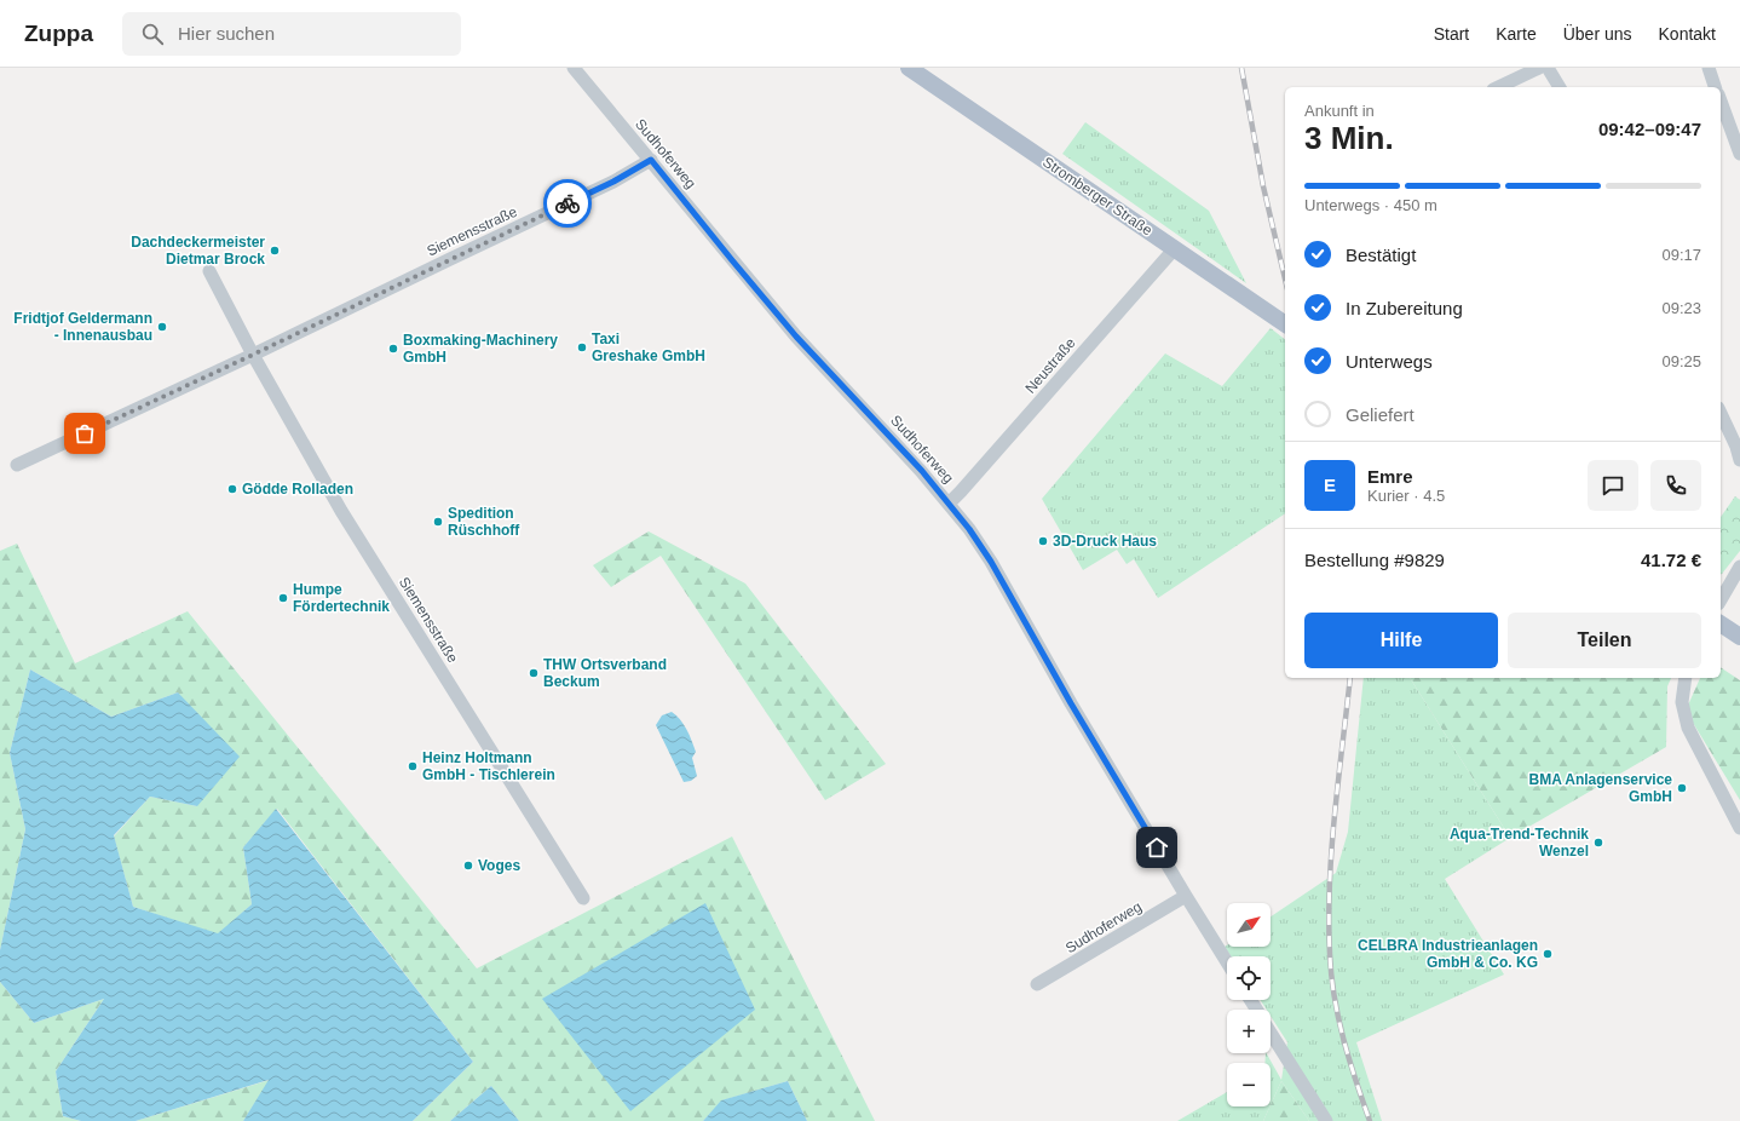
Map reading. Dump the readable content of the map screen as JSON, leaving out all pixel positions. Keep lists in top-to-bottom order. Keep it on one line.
{"streets":{"main road":["Stromberger Straße"],"street":["Sudhoferweg","Siemensstraße","Neustraße"]},"crossings":[["Sudhoferweg","Siemensstraße"],["Sudhoferweg","Neustraße"],["Stromberger Straße","Neustraße"]],"places":["Dachdeckermeister Dietmar Brock","Fridtjof Geldermann - Innenausbau","Taxi Greshake GmbH","Boxmaking-Machinery GmbH","Gödde Rolladen","Spedition Rüschhoff","3D-Druck Haus","Humpe Fördertechnik","THW Ortsverband Beckum","Heinz Holtmann GmbH - Tischlerein","BMA Anlagenservice GmbH","Aqua-Trend-Technik Wenzel","Voges","CELBRA Industrieanlagen GmbH & Co. KG"],"north":"top right","page":{"header":"Zuppa","search":"Hier suchen","nav":["Start","Karte","Über uns","Kontakt"],"heading":["3 Min.","Ankunft in","09:42–09:47"],"panel":["Emre","Kurier · 4.5","Bestellung #9829","41.72 €"],"bar":"Unterwegs · 450 m","list":[["Bestätigt","09:17"],["In Zubereitung","09:23"],["Unterwegs","09:25"],"Geliefert"],"round":"E","buttons":["Hilfe","Teilen"],"map_buttons":["+","−"]}}
